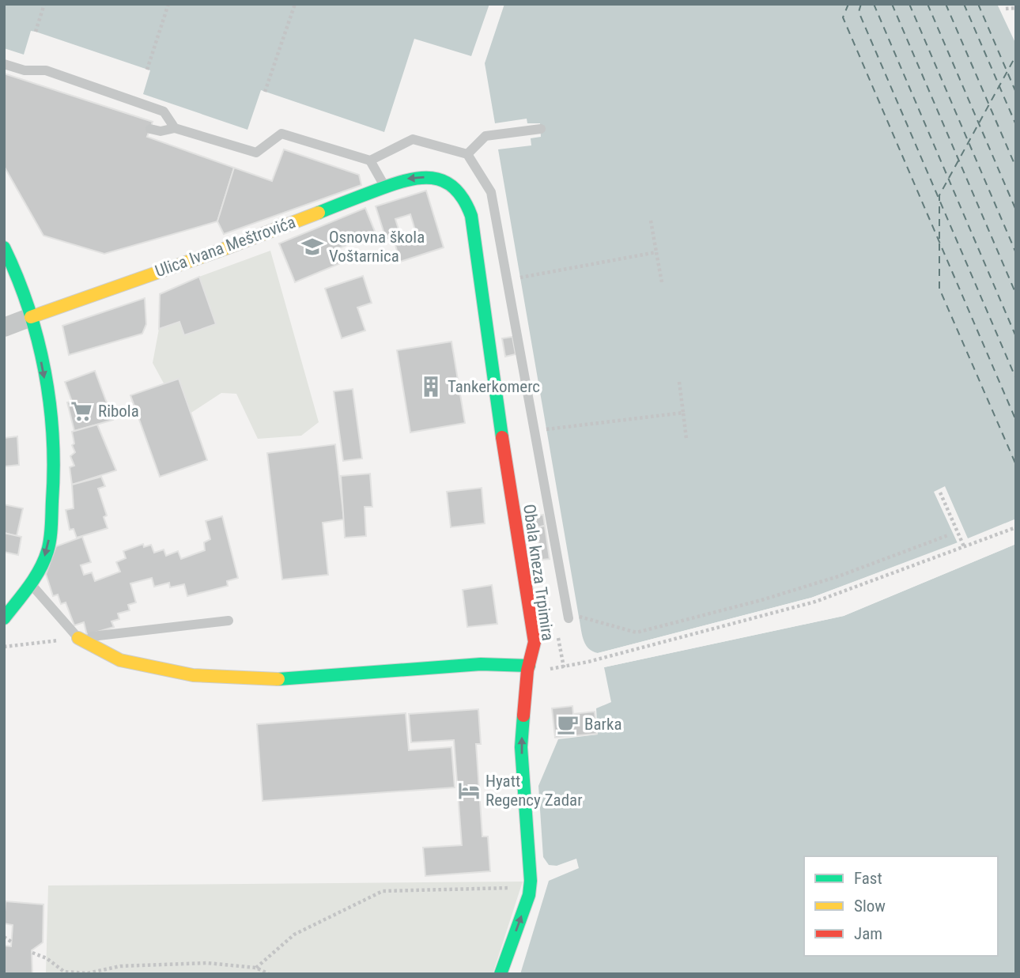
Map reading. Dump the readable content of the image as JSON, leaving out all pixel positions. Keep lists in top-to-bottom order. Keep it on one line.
{"streets":{"street":["Ulica Ivana Meštrovića","Obala kneza Trpimira"]},"crossings":[["Ulica Ivana Meštrovića","Obala kneza Trpimira"]],"one_way":["Obala kneza Trpimira"],"places":{"school or university":["Osnovna škola Voštarnica"],"building":["Tankerkomerc"],"supermarket":["Ribola"],"cafe":["Barka"],"hotel":["Hyatt Regency Zadar"]},"legend":["Fast","Slow","Jam"]}
